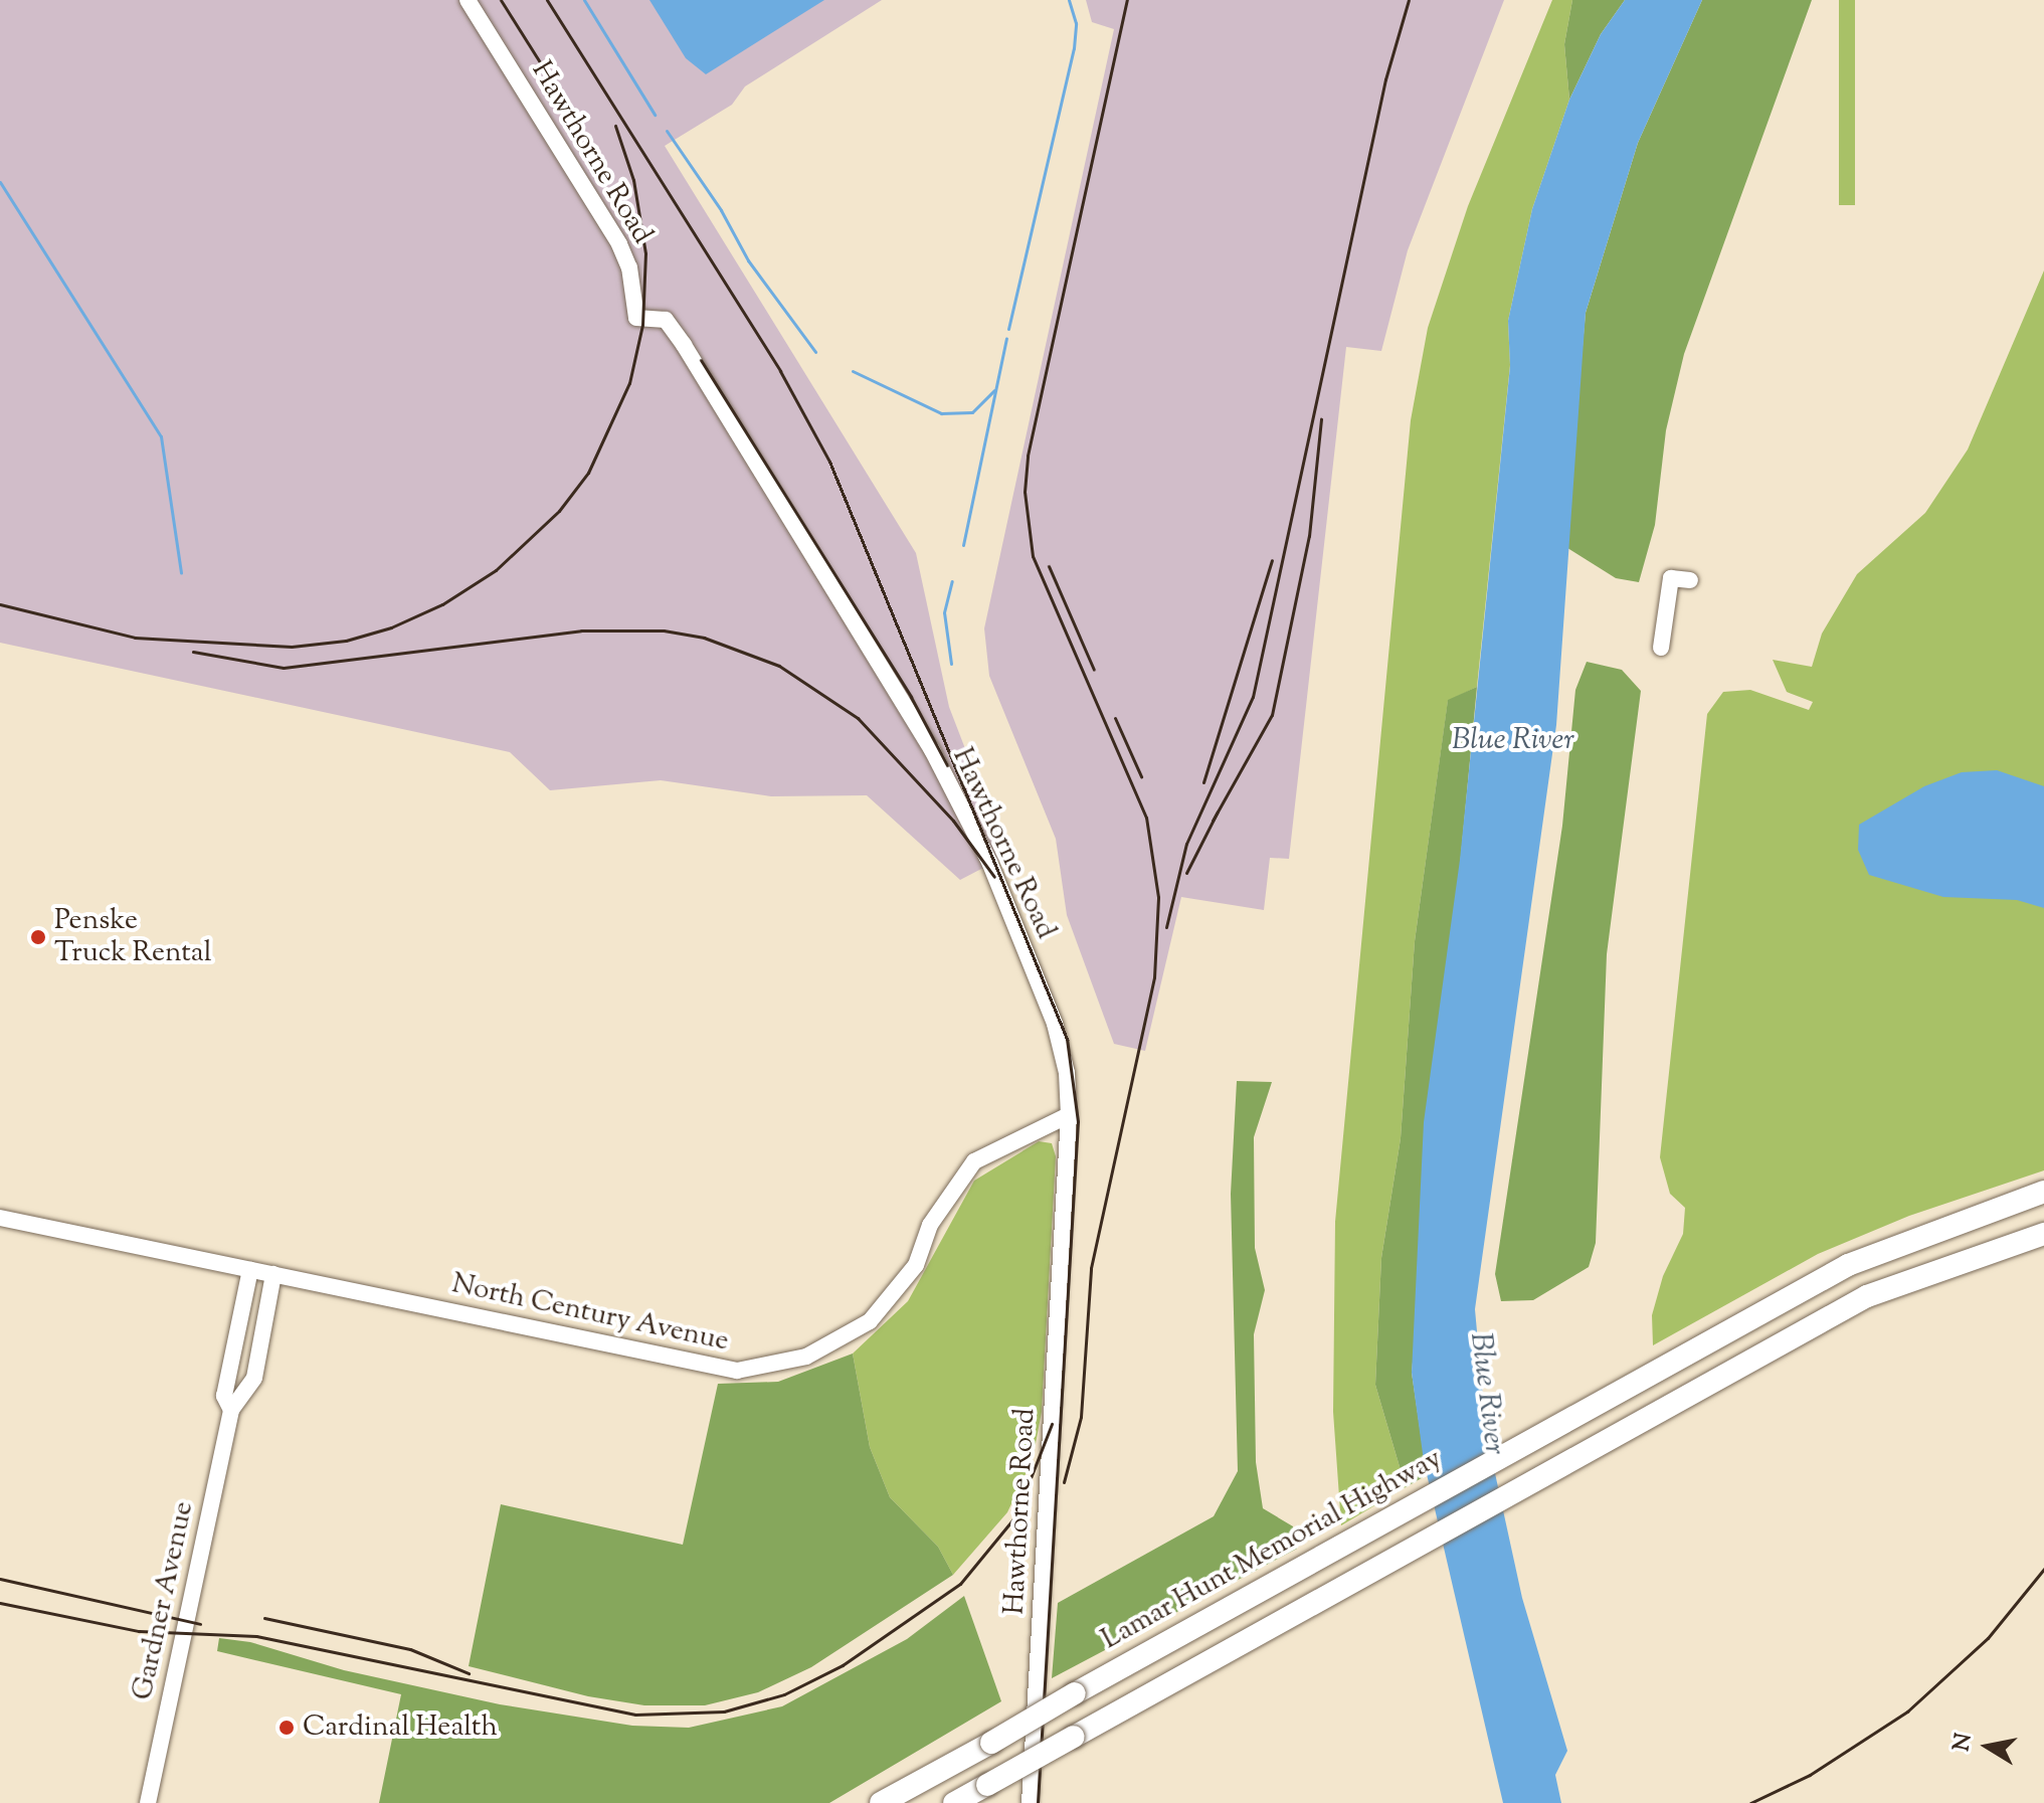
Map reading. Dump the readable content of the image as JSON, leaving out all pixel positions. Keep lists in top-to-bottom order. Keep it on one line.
{"streets":{"highway":["Lamar Hunt Memorial Highway"],"street":["Hawthorne Road","North Century Avenue","Gardner Avenue"]},"crossings":[["Hawthorne Road","North Century Avenue"],["North Century Avenue","Gardner Avenue"]],"water":["Blue River"],"places":["Penske Truck Rental","Cardinal Health"],"north":"left"}
